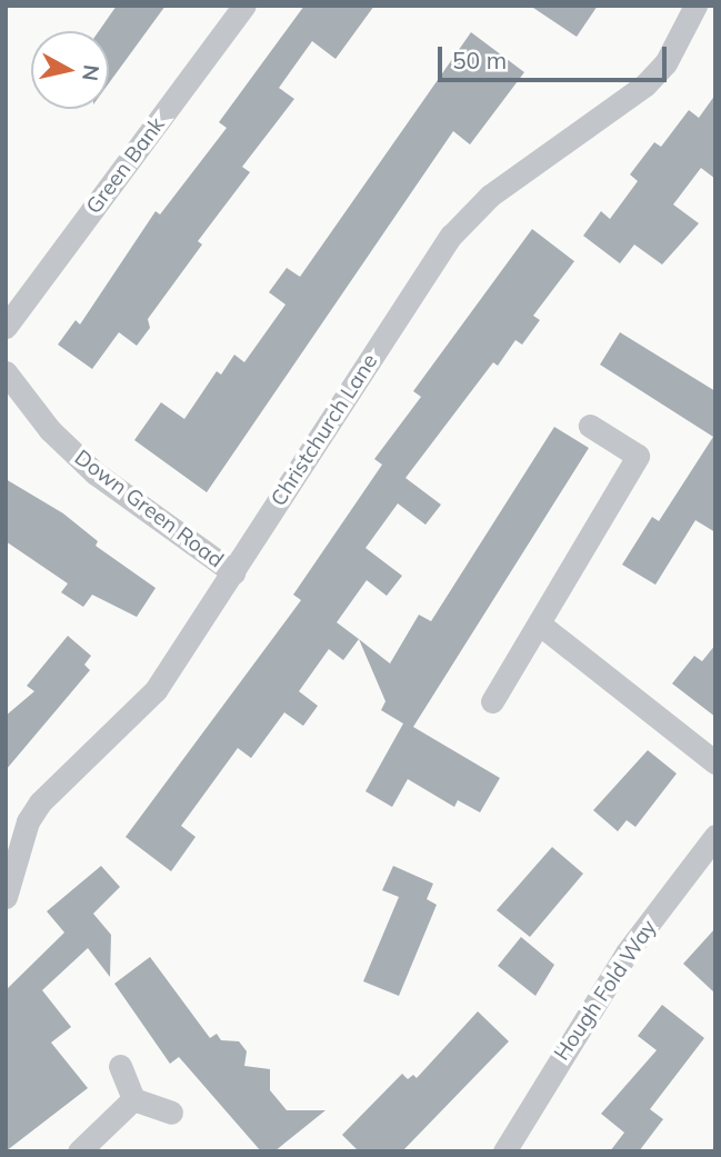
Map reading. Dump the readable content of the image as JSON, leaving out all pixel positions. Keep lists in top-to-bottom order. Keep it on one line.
{"streets":{"street":["Green Bank","Christchurch Lane","Down Green Road","Hough Fold Way"]},"crossings":[["Christchurch Lane","Down Green Road"]],"scale_bar":"50 m","north":"right"}
